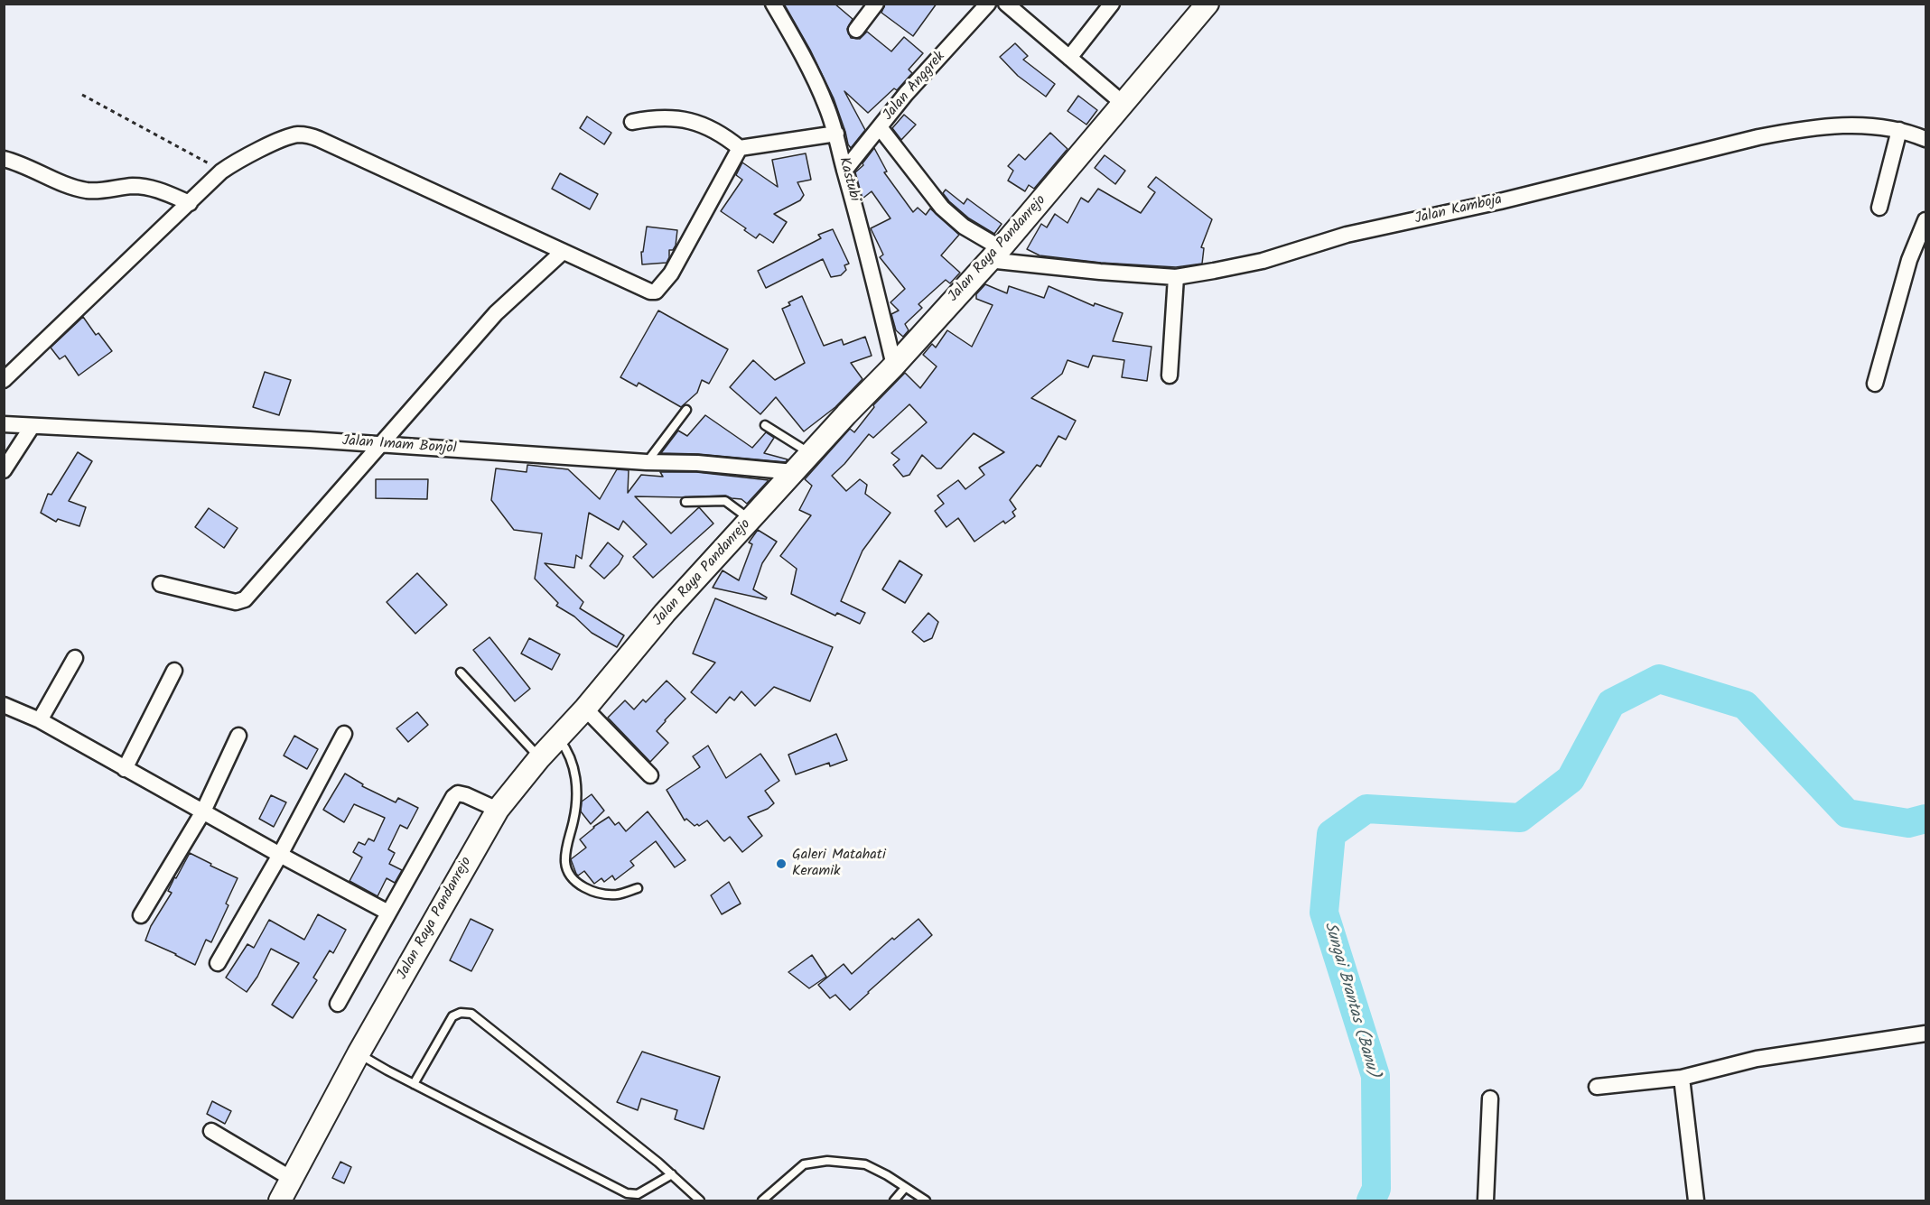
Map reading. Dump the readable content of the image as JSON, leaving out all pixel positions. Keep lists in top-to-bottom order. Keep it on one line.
{"streets":{"main road":["Jalan Raya Pandanrejo"],"street":["Jalan Anggrek","Kastubi","Jalan Kamboja","Jalan Imam Bonjol"]},"crossings":[["Jalan Anggrek","Kastubi"],["Kastubi","Jalan Raya Pandanrejo"],["Jalan Kamboja","Jalan Raya Pandanrejo"],["Jalan Raya Pandanrejo","Jalan Imam Bonjol"]],"water":["Sungai Brantas (Banu)"],"places":["Galeri Matahati Keramik"]}
